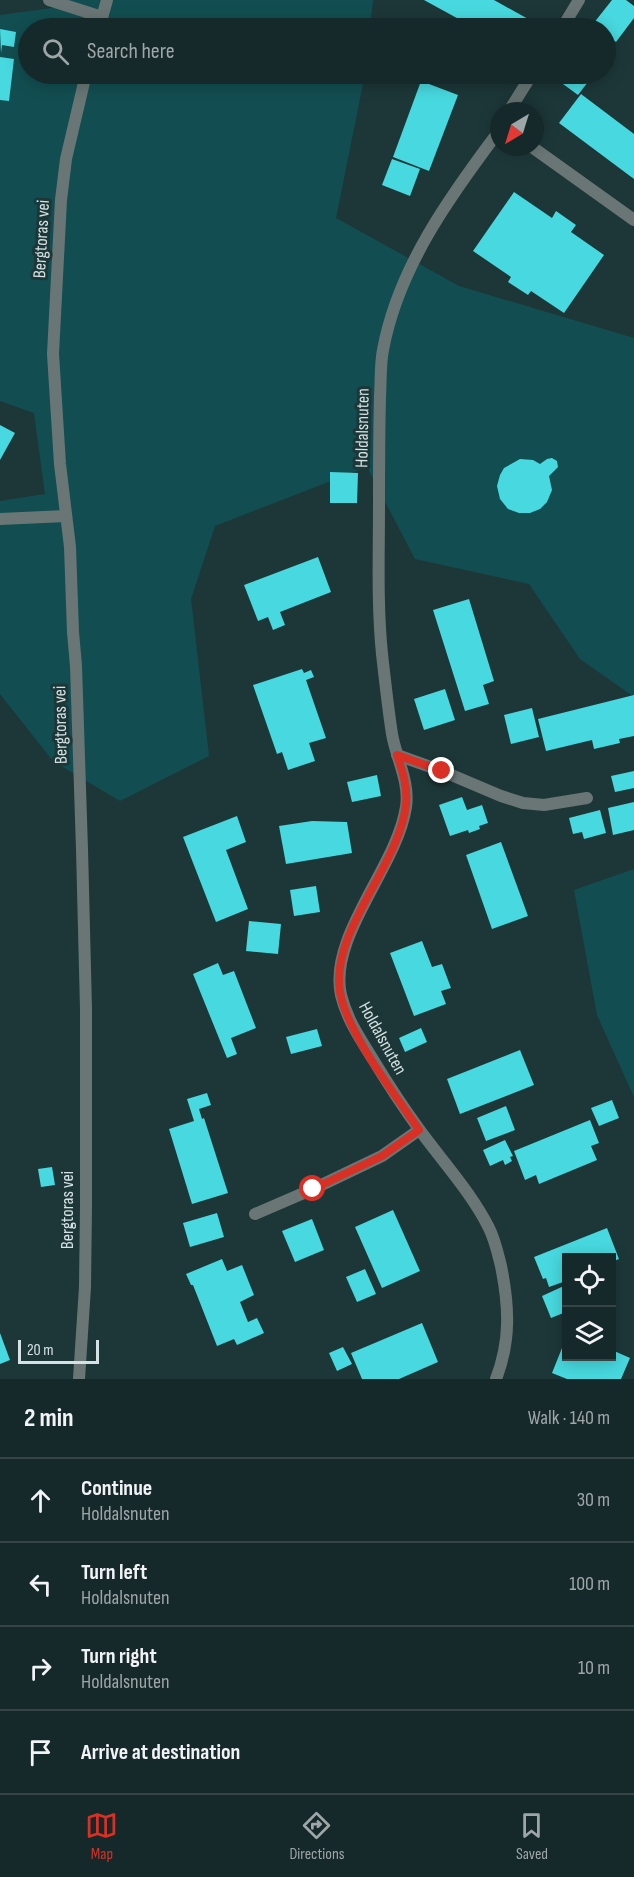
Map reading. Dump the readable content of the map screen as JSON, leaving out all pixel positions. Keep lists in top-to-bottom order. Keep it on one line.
{"streets":{"street":["Bergtoras vei","Holdalsnuten"]},"scale_bar":"20 m","north":"bottom left","page":{"search":"Search here","scale":"20 m","heading":["2 min","Walk · 140 m"],"list":[["Continue","Holdalsnuten","30 m"],["Turn left","Holdalsnuten","100 m"],["Turn right","Holdalsnuten","10 m"],"Arrive at destination"],"nav":["Map","Directions","Saved"]}}
